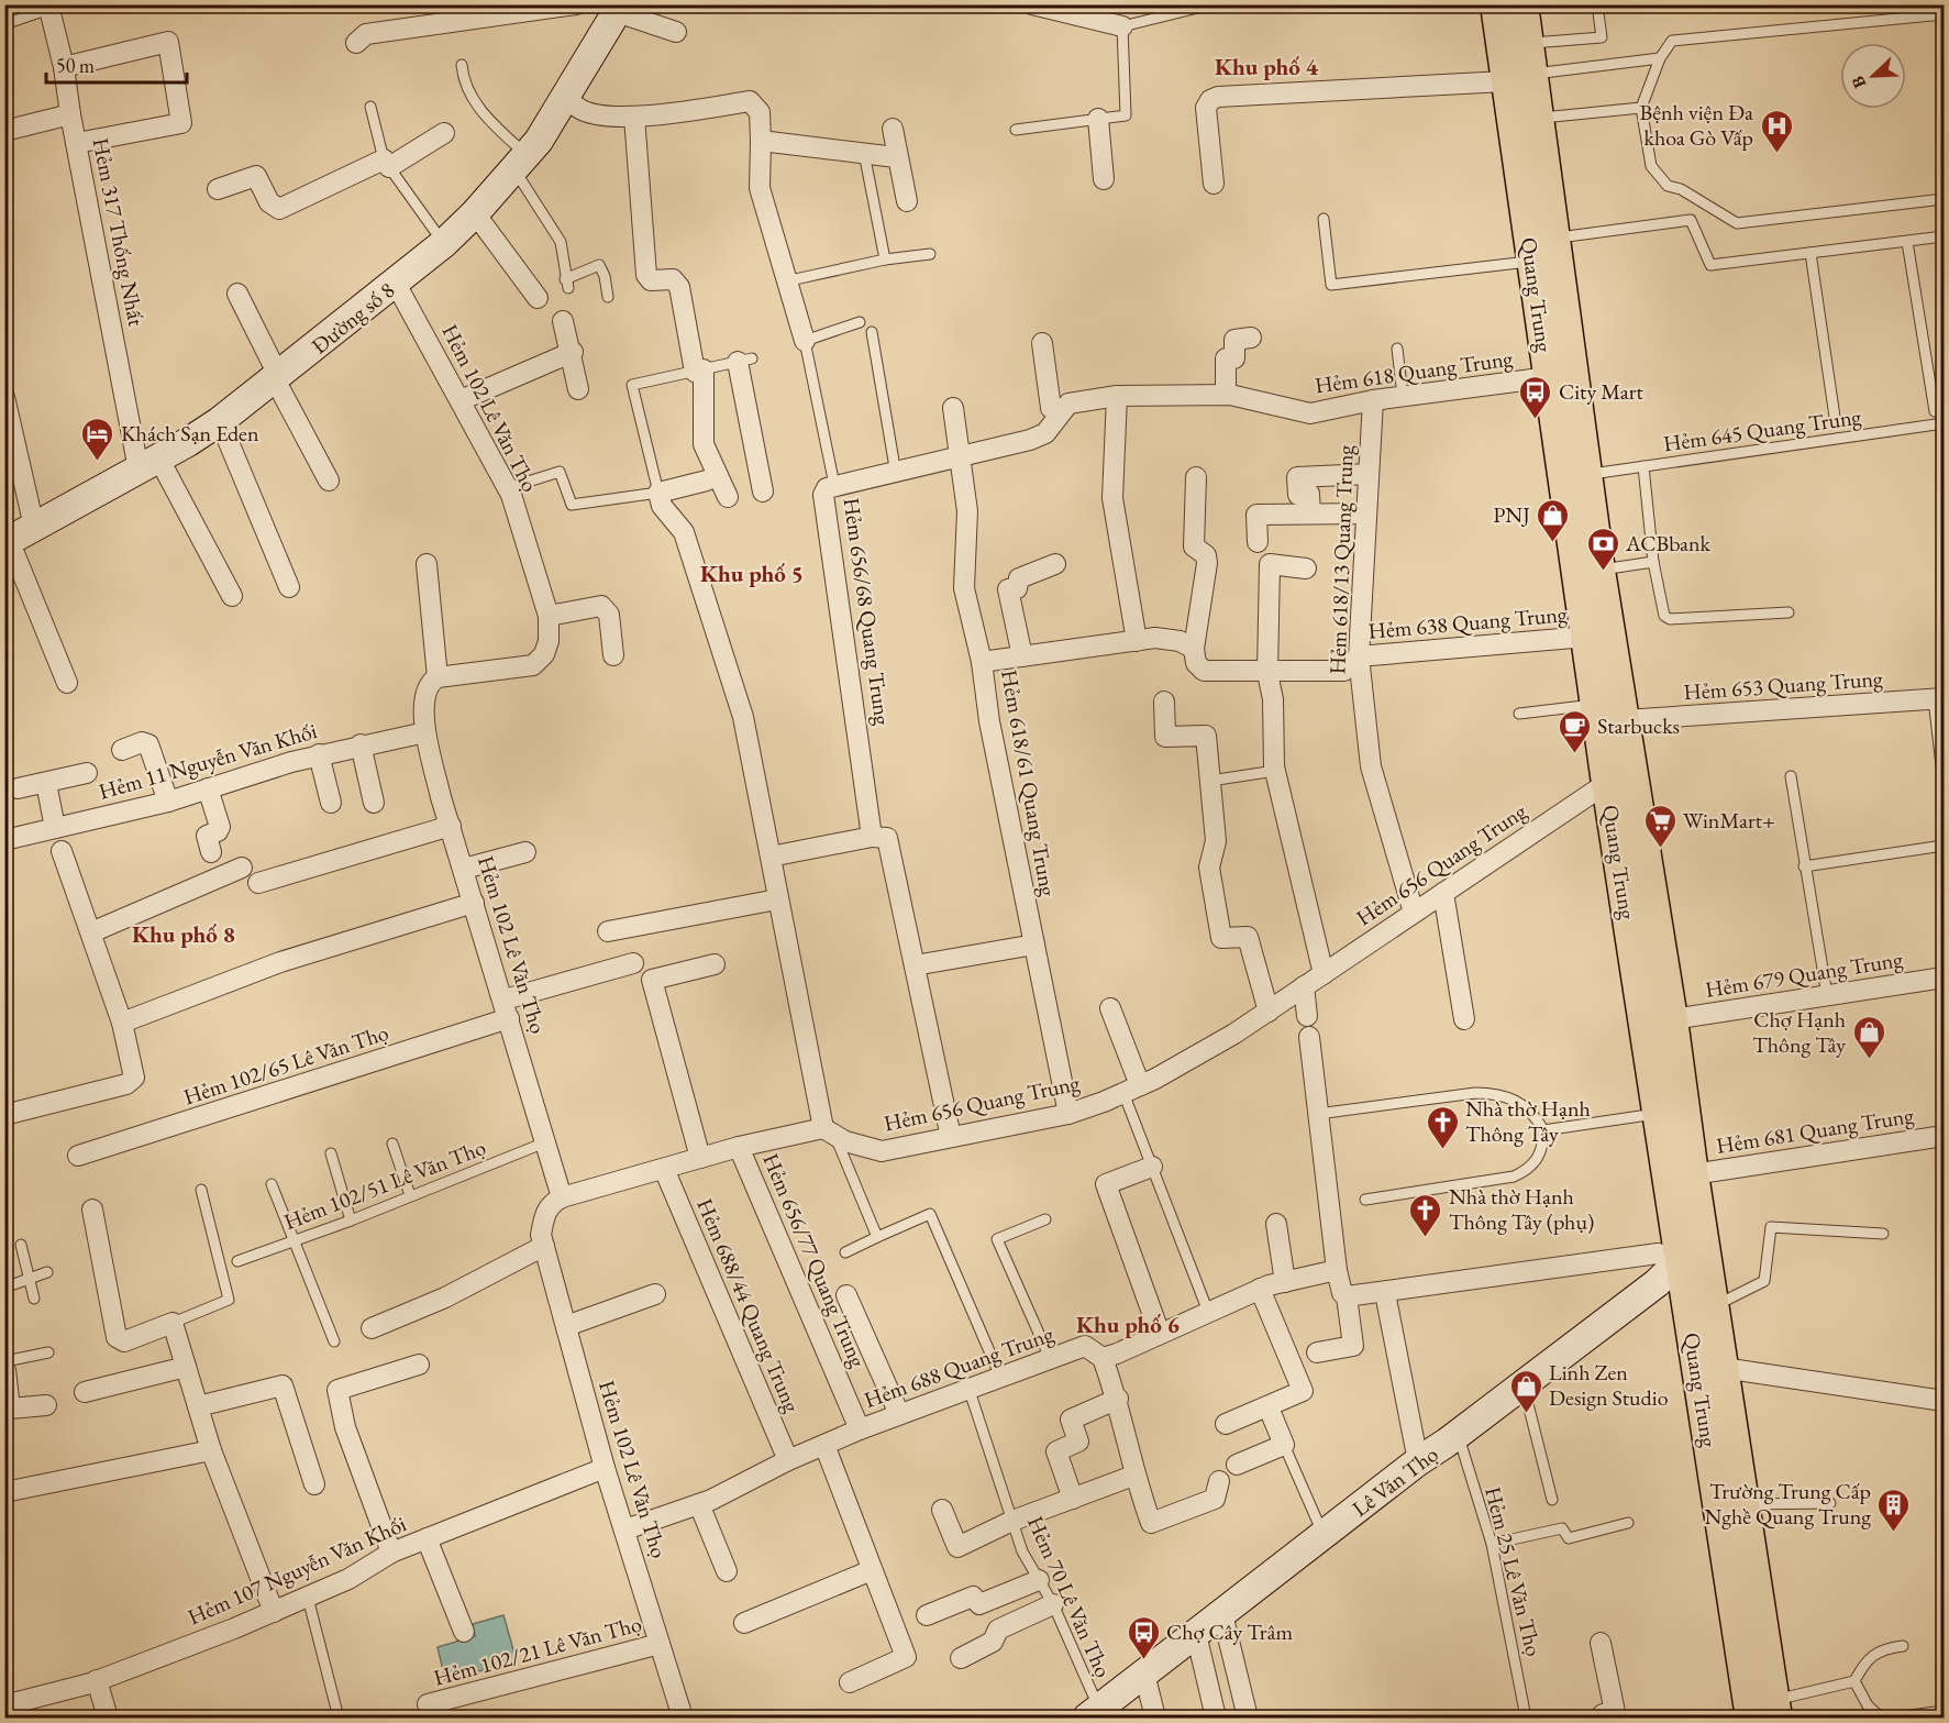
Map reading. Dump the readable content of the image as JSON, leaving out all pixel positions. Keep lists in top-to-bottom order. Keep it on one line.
{"streets":{"main road":["Quang Trung"],"street":["Hẻm 317 Thống Nhất","Đường số 8","Hẻm 618 Quang Trung","Hẻm 102 Lê Văn Thọ","Hẻm 618/13 Quang Trung","Hẻm 656/68 Quang Trung","Hẻm 638 Quang Trung","Hẻm 653 Quang Trung","Hẻm 11 Nguyễn Văn Khối","Hẻm 618/61 Quang Trung","Hẻm 656 Quang Trung","Hẻm 679 Quang Trung","Hẻm 102/65 Lê Văn Thọ","Hẻm 681 Quang Trung","Hẻm 656/77 Quang Trung","Hẻm 688/44 Quang Trung","Hẻm 688 Quang Trung","Lê Văn Thọ","Hẻm 107 Nguyễn Văn Khối","Hẻm 102/21 Lê Văn Thọ"],"lane":["Hẻm 645 Quang Trung","Hẻm 102/51 Lê Văn Thọ","Hẻm 25 Lê Văn Thọ","Hẻm 70 Lê Văn Thọ"]},"crossings":[["Hẻm 317 Thống Nhất","Đường số 8"],["Quang Trung","Hẻm 618 Quang Trung"],["Quang Trung","Hẻm 645 Quang Trung"],["Quang Trung","Hẻm 638 Quang Trung"],["Quang Trung","Hẻm 653 Quang Trung"],["Quang Trung","Hẻm 656 Quang Trung"],["Quang Trung","Hẻm 679 Quang Trung"],["Quang Trung","Hẻm 681 Quang Trung"],["Quang Trung","Lê Văn Thọ"],["Đường số 8","Hẻm 102 Lê Văn Thọ"],["Hẻm 618 Quang Trung","Hẻm 618/13 Quang Trung"],["Hẻm 618 Quang Trung","Hẻm 656/68 Quang Trung"],["Hẻm 618 Quang Trung","Hẻm 618/61 Quang Trung"],["Hẻm 102 Lê Văn Thọ","Hẻm 11 Nguyễn Văn Khối"],["Hẻm 102 Lê Văn Thọ","Hẻm 102/65 Lê Văn Thọ"],["Hẻm 102 Lê Văn Thọ","Hẻm 102/51 Lê Văn Thọ"],["Hẻm 102 Lê Văn Thọ","Hẻm 688 Quang Trung"],["Hẻm 102 Lê Văn Thọ","Hẻm 107 Nguyễn Văn Khối"],["Hẻm 102 Lê Văn Thọ","Hẻm 102/21 Lê Văn Thọ"],["Hẻm 618/13 Quang Trung","Hẻm 638 Quang Trung"],["Hẻm 618/13 Quang Trung","Hẻm 656 Quang Trung"],["Hẻm 618/61 Quang Trung","Hẻm 656 Quang Trung"],["Hẻm 656/77 Quang Trung","Hẻm 688 Quang Trung"],["Hẻm 688/44 Quang Trung","Hẻm 688 Quang Trung"],["Hẻm 688 Quang Trung","Hẻm 70 Lê Văn Thọ"],["Lê Văn Thọ","Hẻm 25 Lê Văn Thọ"],["Lê Văn Thọ","Hẻm 70 Lê Văn Thọ"]],"districts":["Khu phố 4","Khu phố 5","Khu phố 8","Khu phố 6"],"places":{"hospital":["Bệnh viện Đa khoa Gò Vấp"],"bus stop":["City Mart","Chợ Cây Trâm"],"hotel":["Khách Sạn Eden"],"shop":["PNJ","Chợ Hạnh Thông Tây","Linh Zen Design Studio"],"bank":["ACBbank"],"cafe":["Starbucks"],"supermarket":["WinMart+"],"church":["Nhà thờ Hạnh Thông Tây","Nhà thờ Hạnh Thông Tây (phụ)"],"building":["Trường Trung Cấp Nghề Quang Trung"]},"scale_bar":"50 m","north":"bottom left"}
